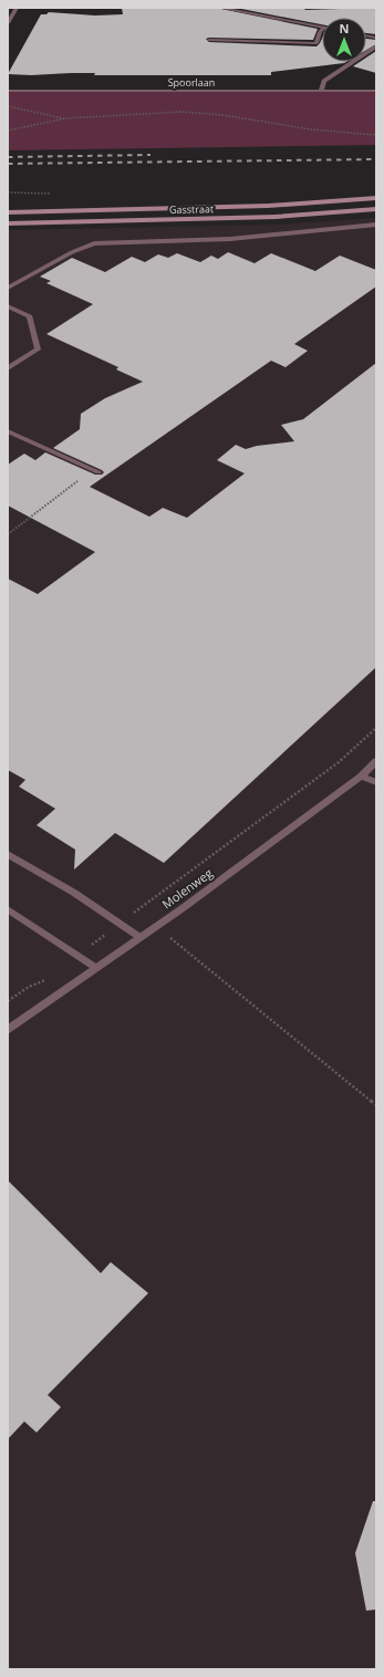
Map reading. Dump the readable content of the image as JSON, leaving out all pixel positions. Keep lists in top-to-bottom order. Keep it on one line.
{"streets":{"street":["Spoorlaan","Gasstraat","Molenweg"]},"north":"top"}
